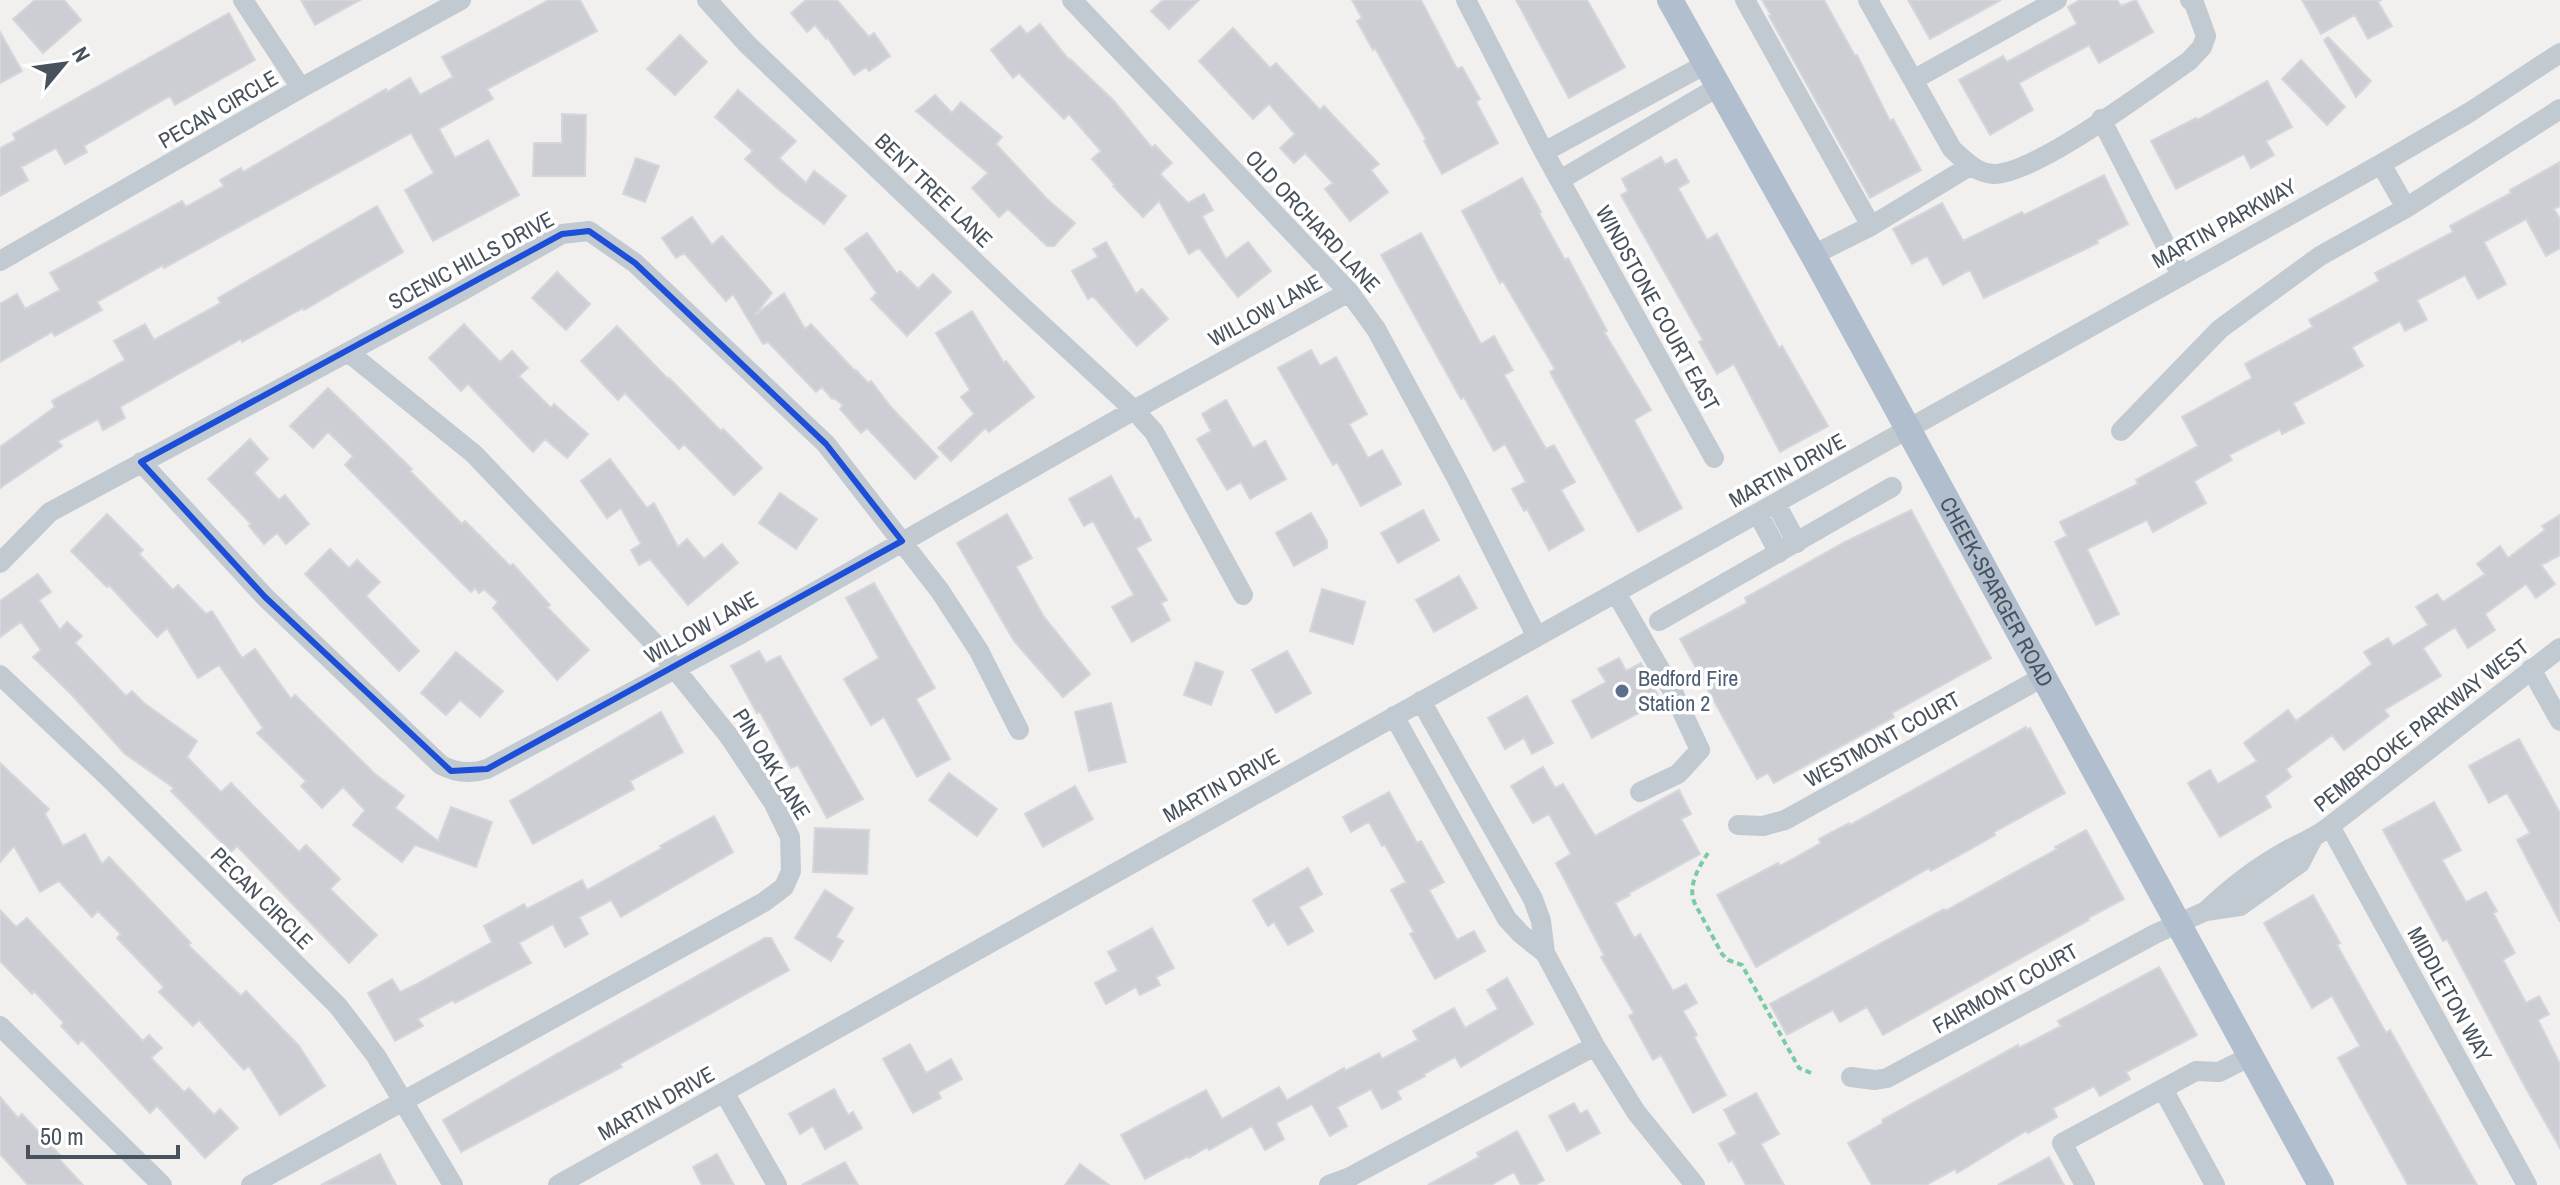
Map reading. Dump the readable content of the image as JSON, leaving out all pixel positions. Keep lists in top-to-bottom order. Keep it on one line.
{"streets":{"main road":["CHEEK-SPARGER ROAD"],"street":["PECAN CIRCLE","BENT TREE LANE","OLD ORCHARD LANE","MARTIN PARKWAY","SCENIC HILLS DRIVE","WINDSTONE COURT EAST","WILLOW LANE","MARTIN DRIVE","PEMBROOKE PARKWAY WEST","WESTMONT COURT","PIN OAK LANE","FAIRMONT COURT","MIDDLETON WAY"]},"crossings":[["PECAN CIRCLE","PIN OAK LANE"],["BENT TREE LANE","WILLOW LANE"],["OLD ORCHARD LANE","WILLOW LANE"],["OLD ORCHARD LANE","MARTIN DRIVE"],["MARTIN PARKWAY","MARTIN DRIVE"],["MARTIN PARKWAY","CHEEK-SPARGER ROAD"],["SCENIC HILLS DRIVE","WILLOW LANE"],["SCENIC HILLS DRIVE","PIN OAK LANE"],["WILLOW LANE","PIN OAK LANE"],["MARTIN DRIVE","CHEEK-SPARGER ROAD"],["CHEEK-SPARGER ROAD","PEMBROOKE PARKWAY WEST"],["CHEEK-SPARGER ROAD","WESTMONT COURT"],["CHEEK-SPARGER ROAD","FAIRMONT COURT"],["PEMBROOKE PARKWAY WEST","FAIRMONT COURT"],["PEMBROOKE PARKWAY WEST","MIDDLETON WAY"]],"places":["Bedford Fire Station 2"],"scale_bar":"50 m","north":"top right"}
